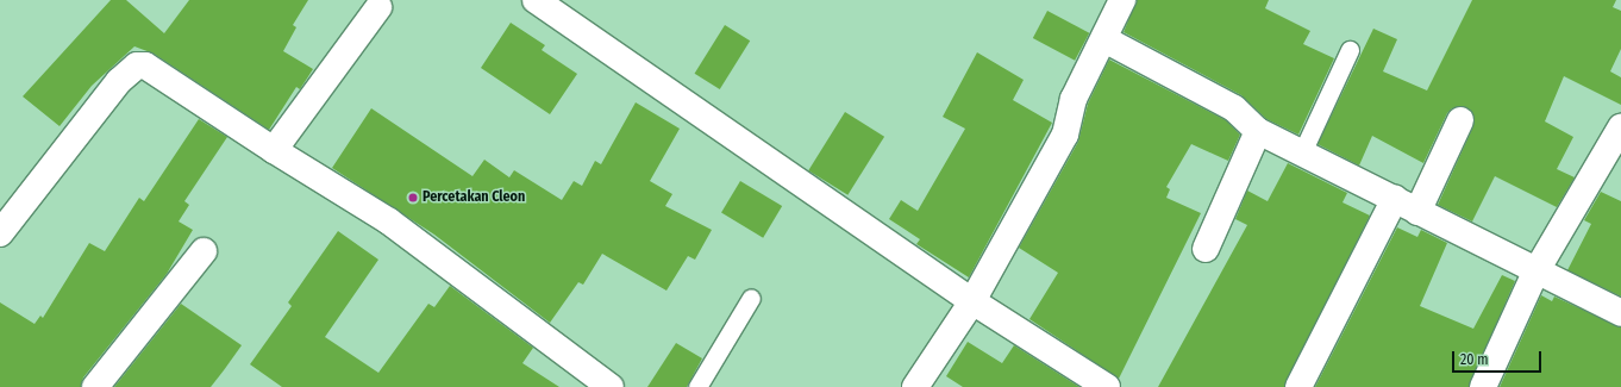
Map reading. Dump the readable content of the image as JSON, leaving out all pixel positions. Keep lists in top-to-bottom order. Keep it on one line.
{"places":["Percetakan Cleon"],"scale_bar":"20 m"}
